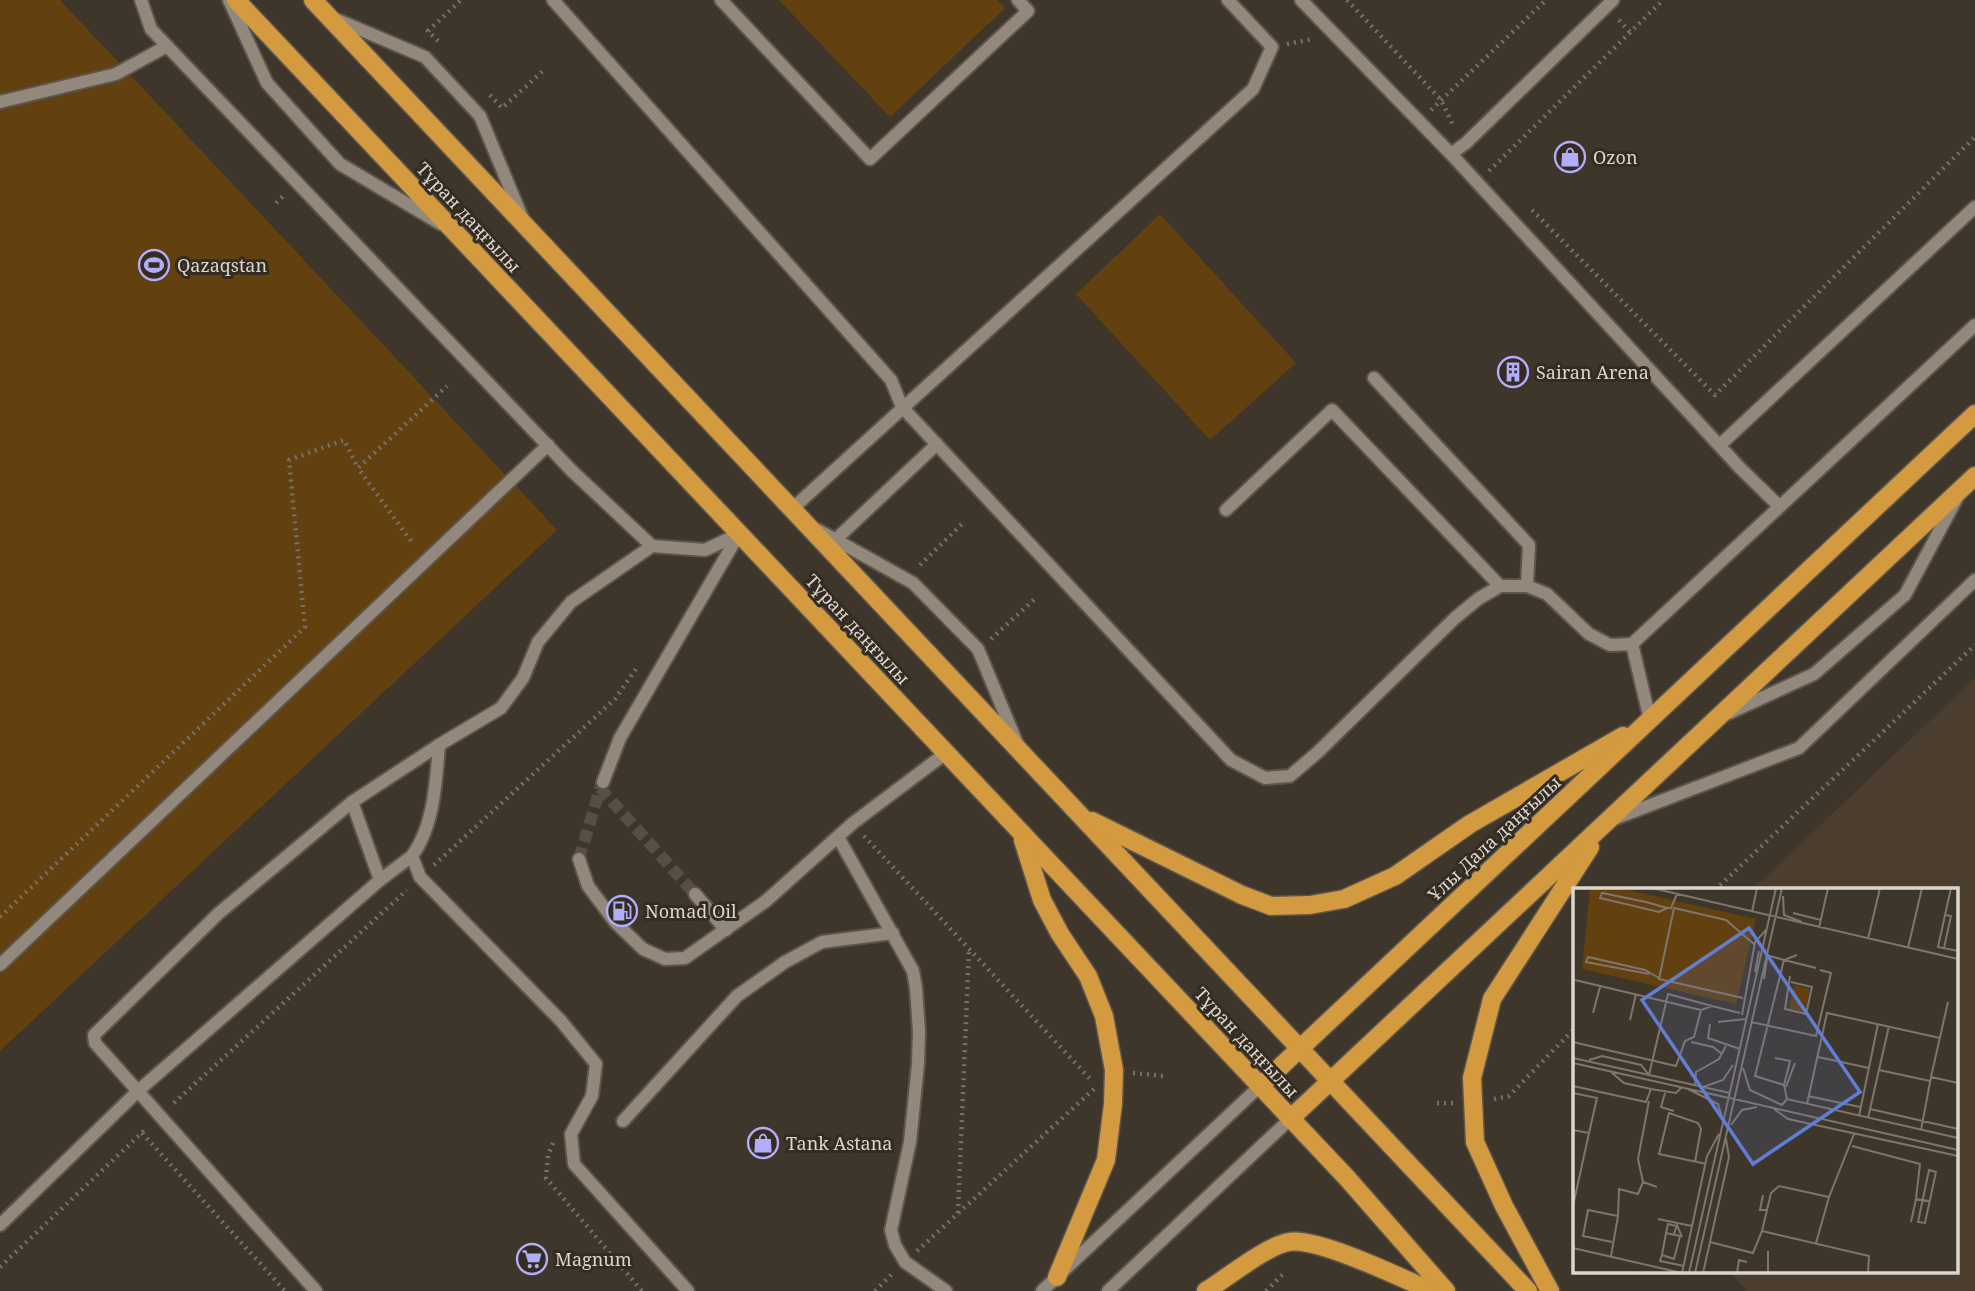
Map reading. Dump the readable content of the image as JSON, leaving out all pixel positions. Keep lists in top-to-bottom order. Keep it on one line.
{"streets":{"main road":["Тұран даңғылы","Ұлы Дала даңғылы"]},"crossings":[["Тұран даңғылы","Ұлы Дала даңғылы"]],"places":{"shop":["Ozon","Tank Astana"],"sports":["Qazaqstan"],"building":["Sairan Arena"],"fuel station":["Nomad Oil"],"supermarket":["Magnum"]}}
